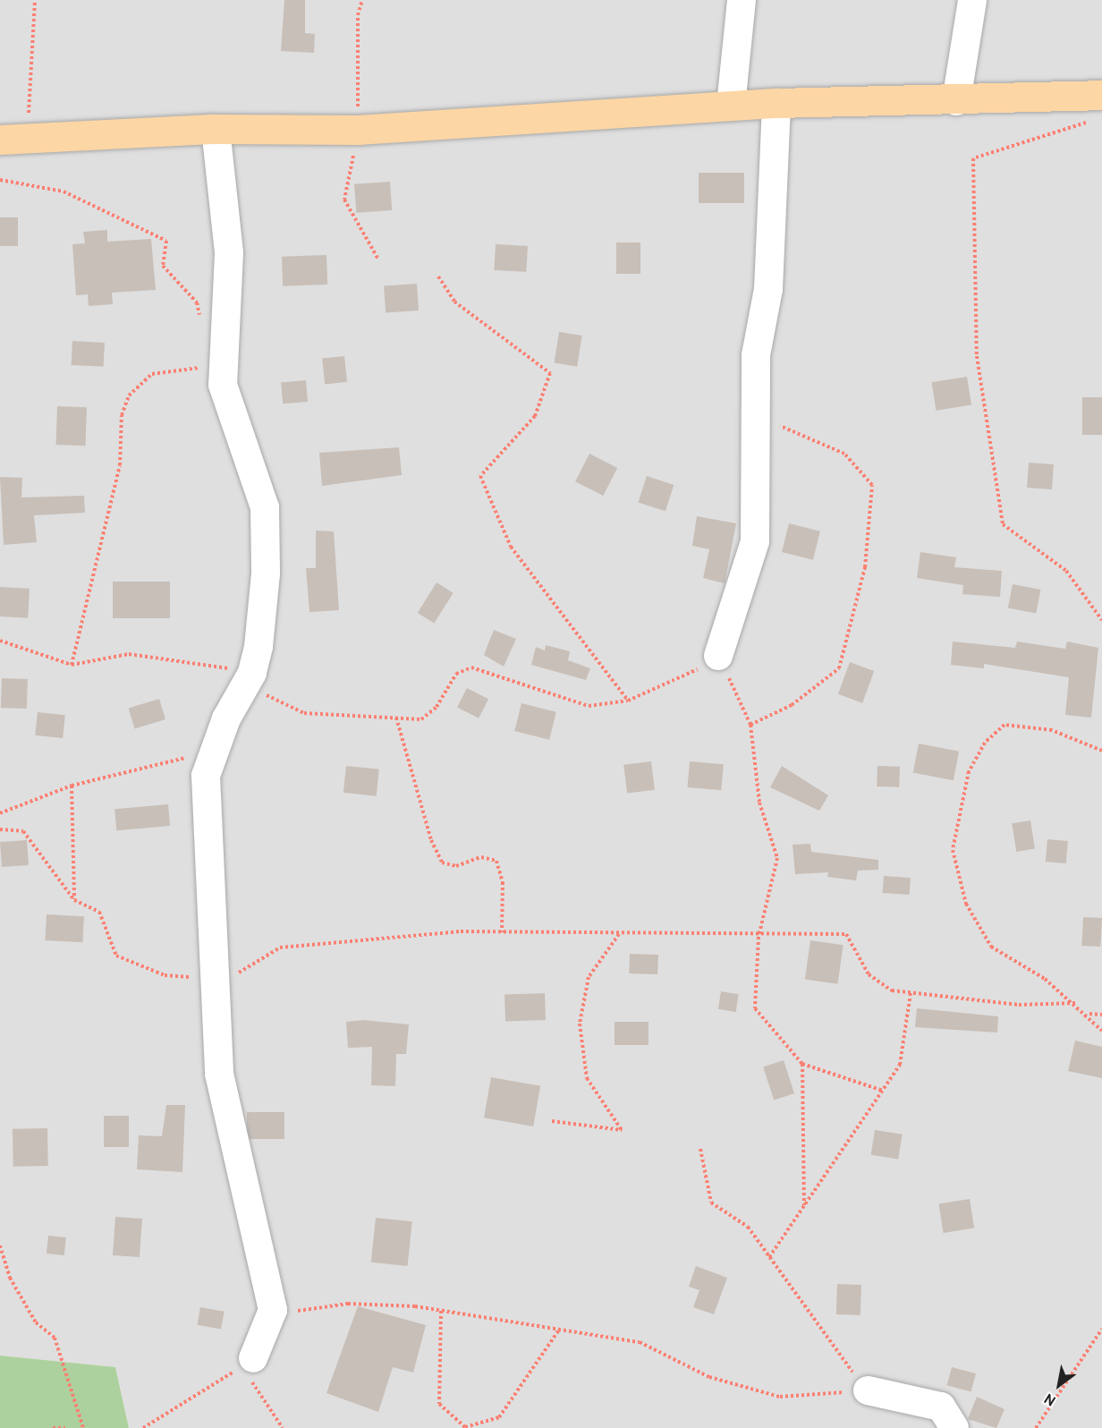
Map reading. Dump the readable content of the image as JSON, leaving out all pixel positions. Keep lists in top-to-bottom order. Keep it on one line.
{"north":"bottom left"}
